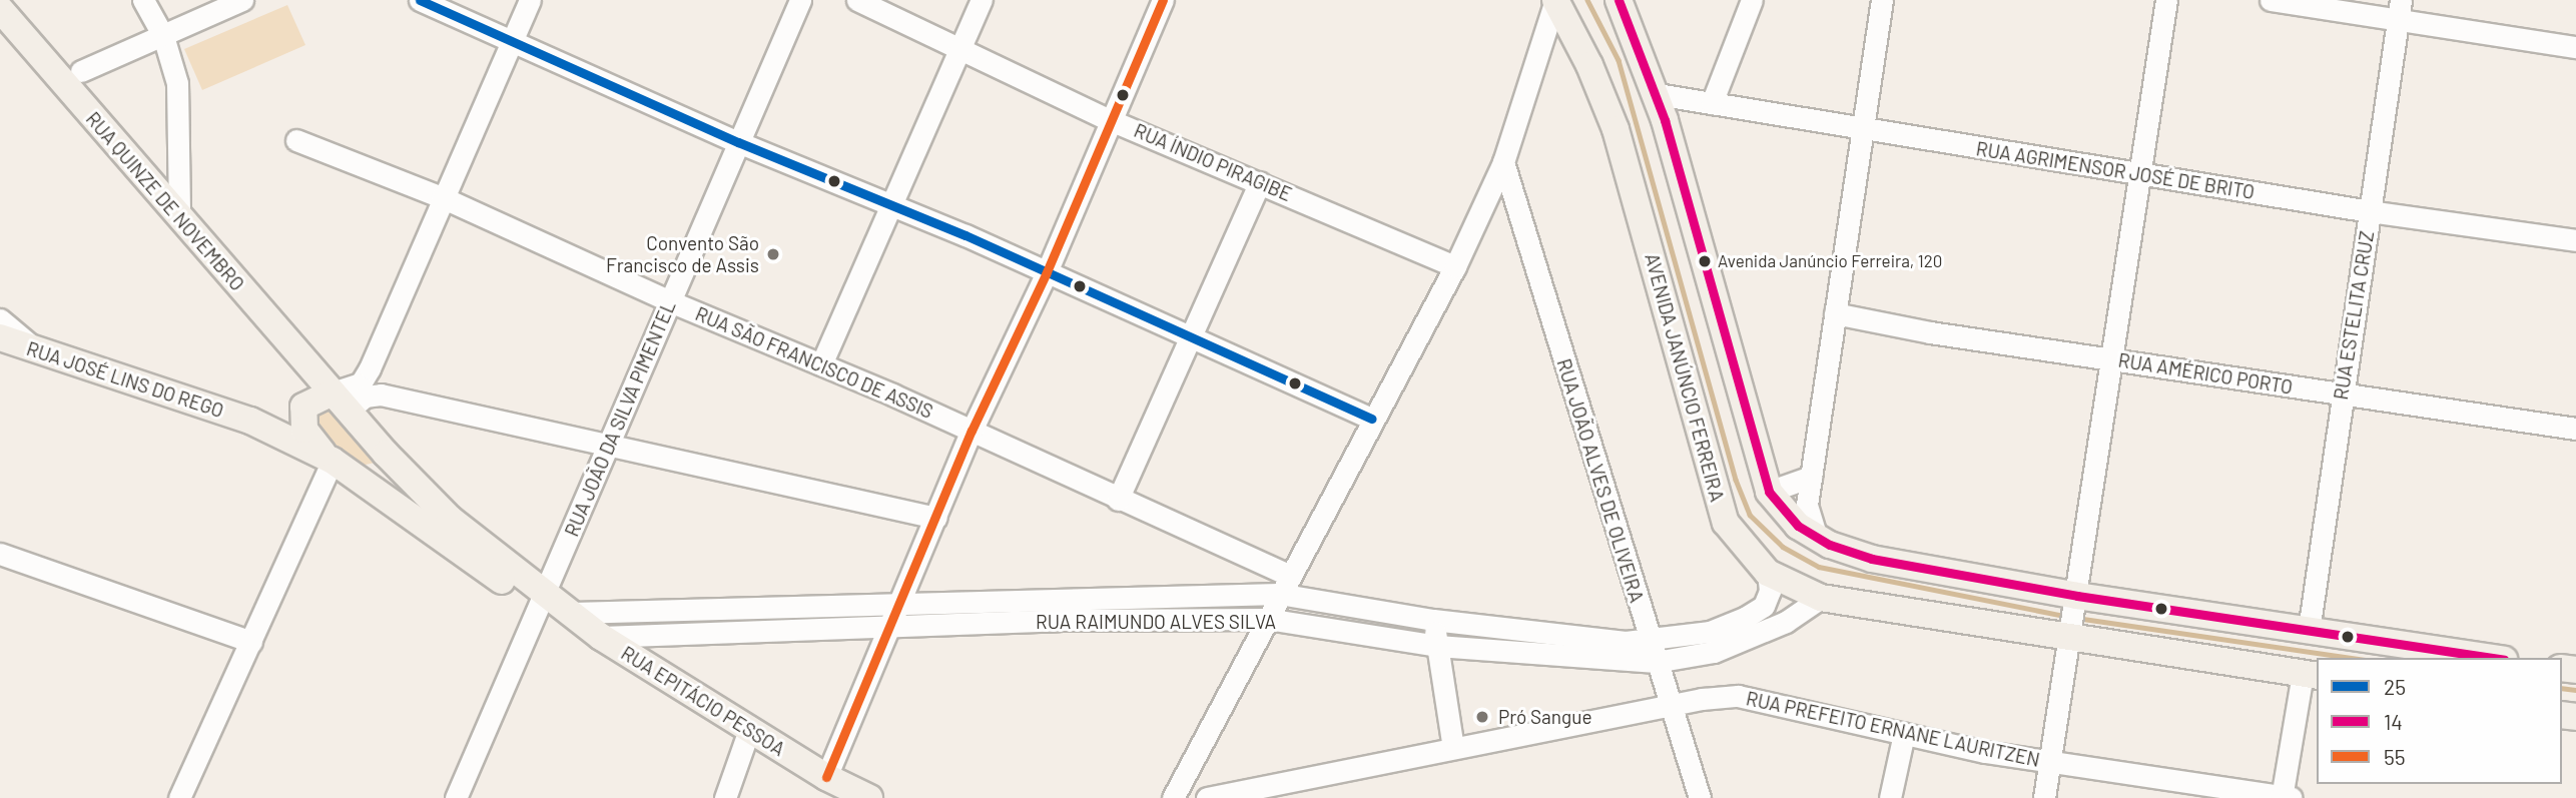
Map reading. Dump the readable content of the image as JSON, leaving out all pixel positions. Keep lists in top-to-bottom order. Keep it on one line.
{"streets":{"main road":["RUA QUINZE DE NOVEMBRO","AVENIDA JANÚNCIO FERREIRA","RUA JOSÉ LINS DO REGO","RUA EPITÁCIO PESSOA"],"street":["RUA ÍNDIO PIRAGIBE","RUA AGRIMENSOR JOSÉ DE BRITO","RUA ESTELITA CRUZ","RUA SÃO FRANCISCO DE ASSIS","RUA AMÉRICO PORTO","RUA JOÃO DA SILVA PIMENTEL","RUA JOÃO ALVES DE OLIVEIRA","RUA RAIMUNDO ALVES SILVA","RUA PREFEITO ERNANE LAURITZEN"]},"crossings":[["RUA AGRIMENSOR JOSÉ DE BRITO","RUA ESTELITA CRUZ"],["RUA QUINZE DE NOVEMBRO","RUA JOÃO DA SILVA PIMENTEL"],["RUA QUINZE DE NOVEMBRO","RUA EPITÁCIO PESSOA"],["RUA ESTELITA CRUZ","RUA AMÉRICO PORTO"],["RUA SÃO FRANCISCO DE ASSIS","RUA JOÃO DA SILVA PIMENTEL"],["RUA SÃO FRANCISCO DE ASSIS","RUA RAIMUNDO ALVES SILVA"],["AVENIDA JANÚNCIO FERREIRA","RUA RAIMUNDO ALVES SILVA"],["RUA JOÃO DA SILVA PIMENTEL","RUA EPITÁCIO PESSOA"],["RUA JOÃO ALVES DE OLIVEIRA","RUA RAIMUNDO ALVES SILVA"],["RUA JOÃO ALVES DE OLIVEIRA","RUA PREFEITO ERNANE LAURITZEN"],["RUA RAIMUNDO ALVES SILVA","RUA EPITÁCIO PESSOA"]],"places":["Convento São Francisco de Assis","Avenida Janúncio Ferreira, 120","Pró Sangue"],"lines":["transit line 25","transit line 14","transit line 55"],"legend":["25","14","55"]}
